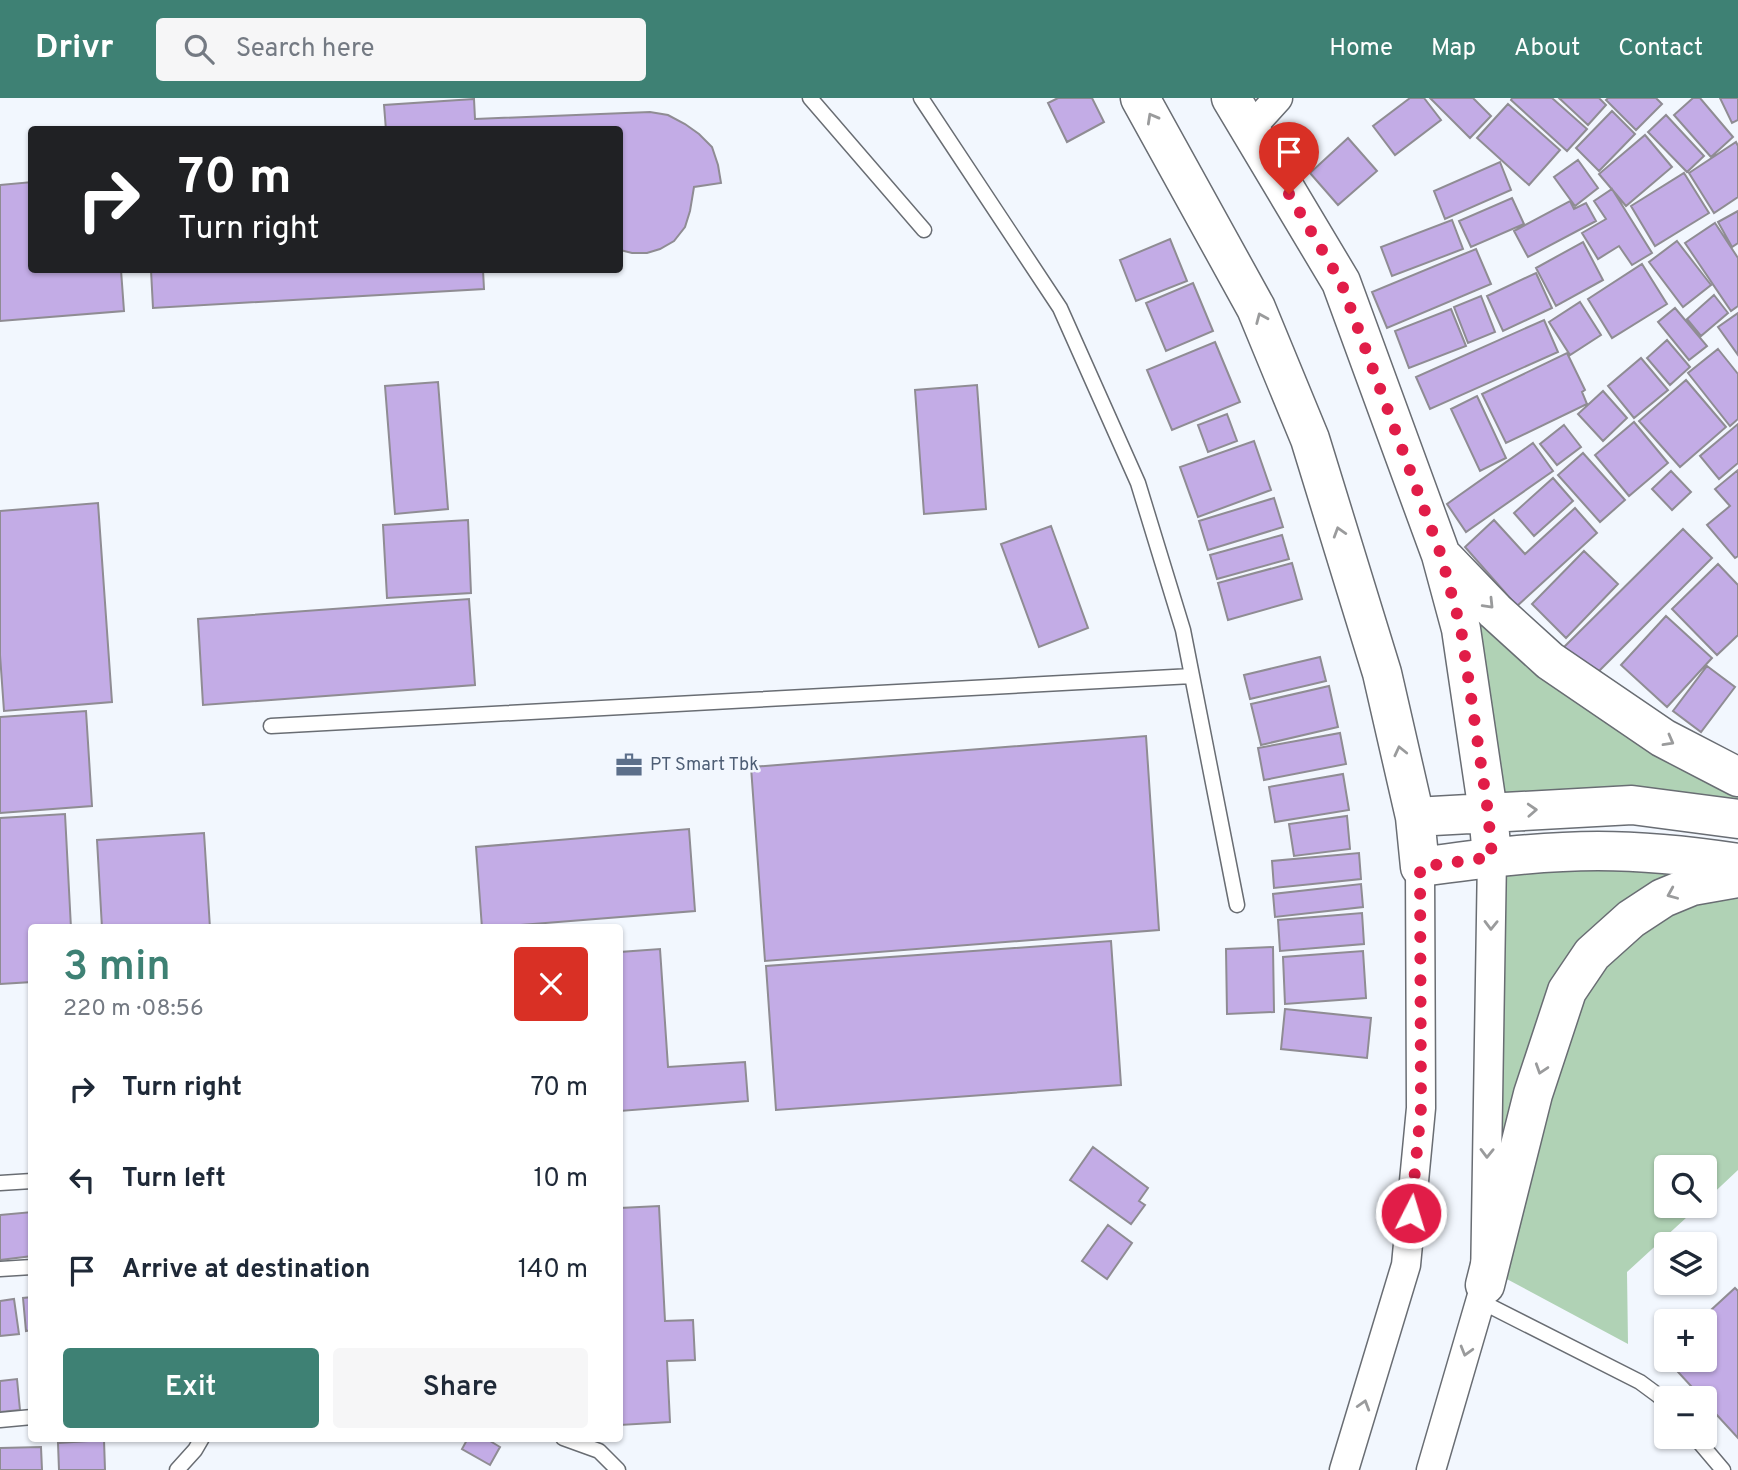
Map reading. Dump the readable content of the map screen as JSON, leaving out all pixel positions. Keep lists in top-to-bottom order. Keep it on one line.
{"places":{"office":["PT Smart Tbk"]},"page":{"header":"Drivr","search":"Search here","nav":["Home","Map","About","Contact"],"turn":["70 m","Turn right"],"heading":["3 min","220 m · 08:56"],"list":[{"name":"Turn right","value":"70 m"},{"name":"Turn left","value":"10 m"},{"name":"Arrive at destination","value":"140 m"}],"map_buttons":["+","−"],"buttons":["Exit","Share"]}}
